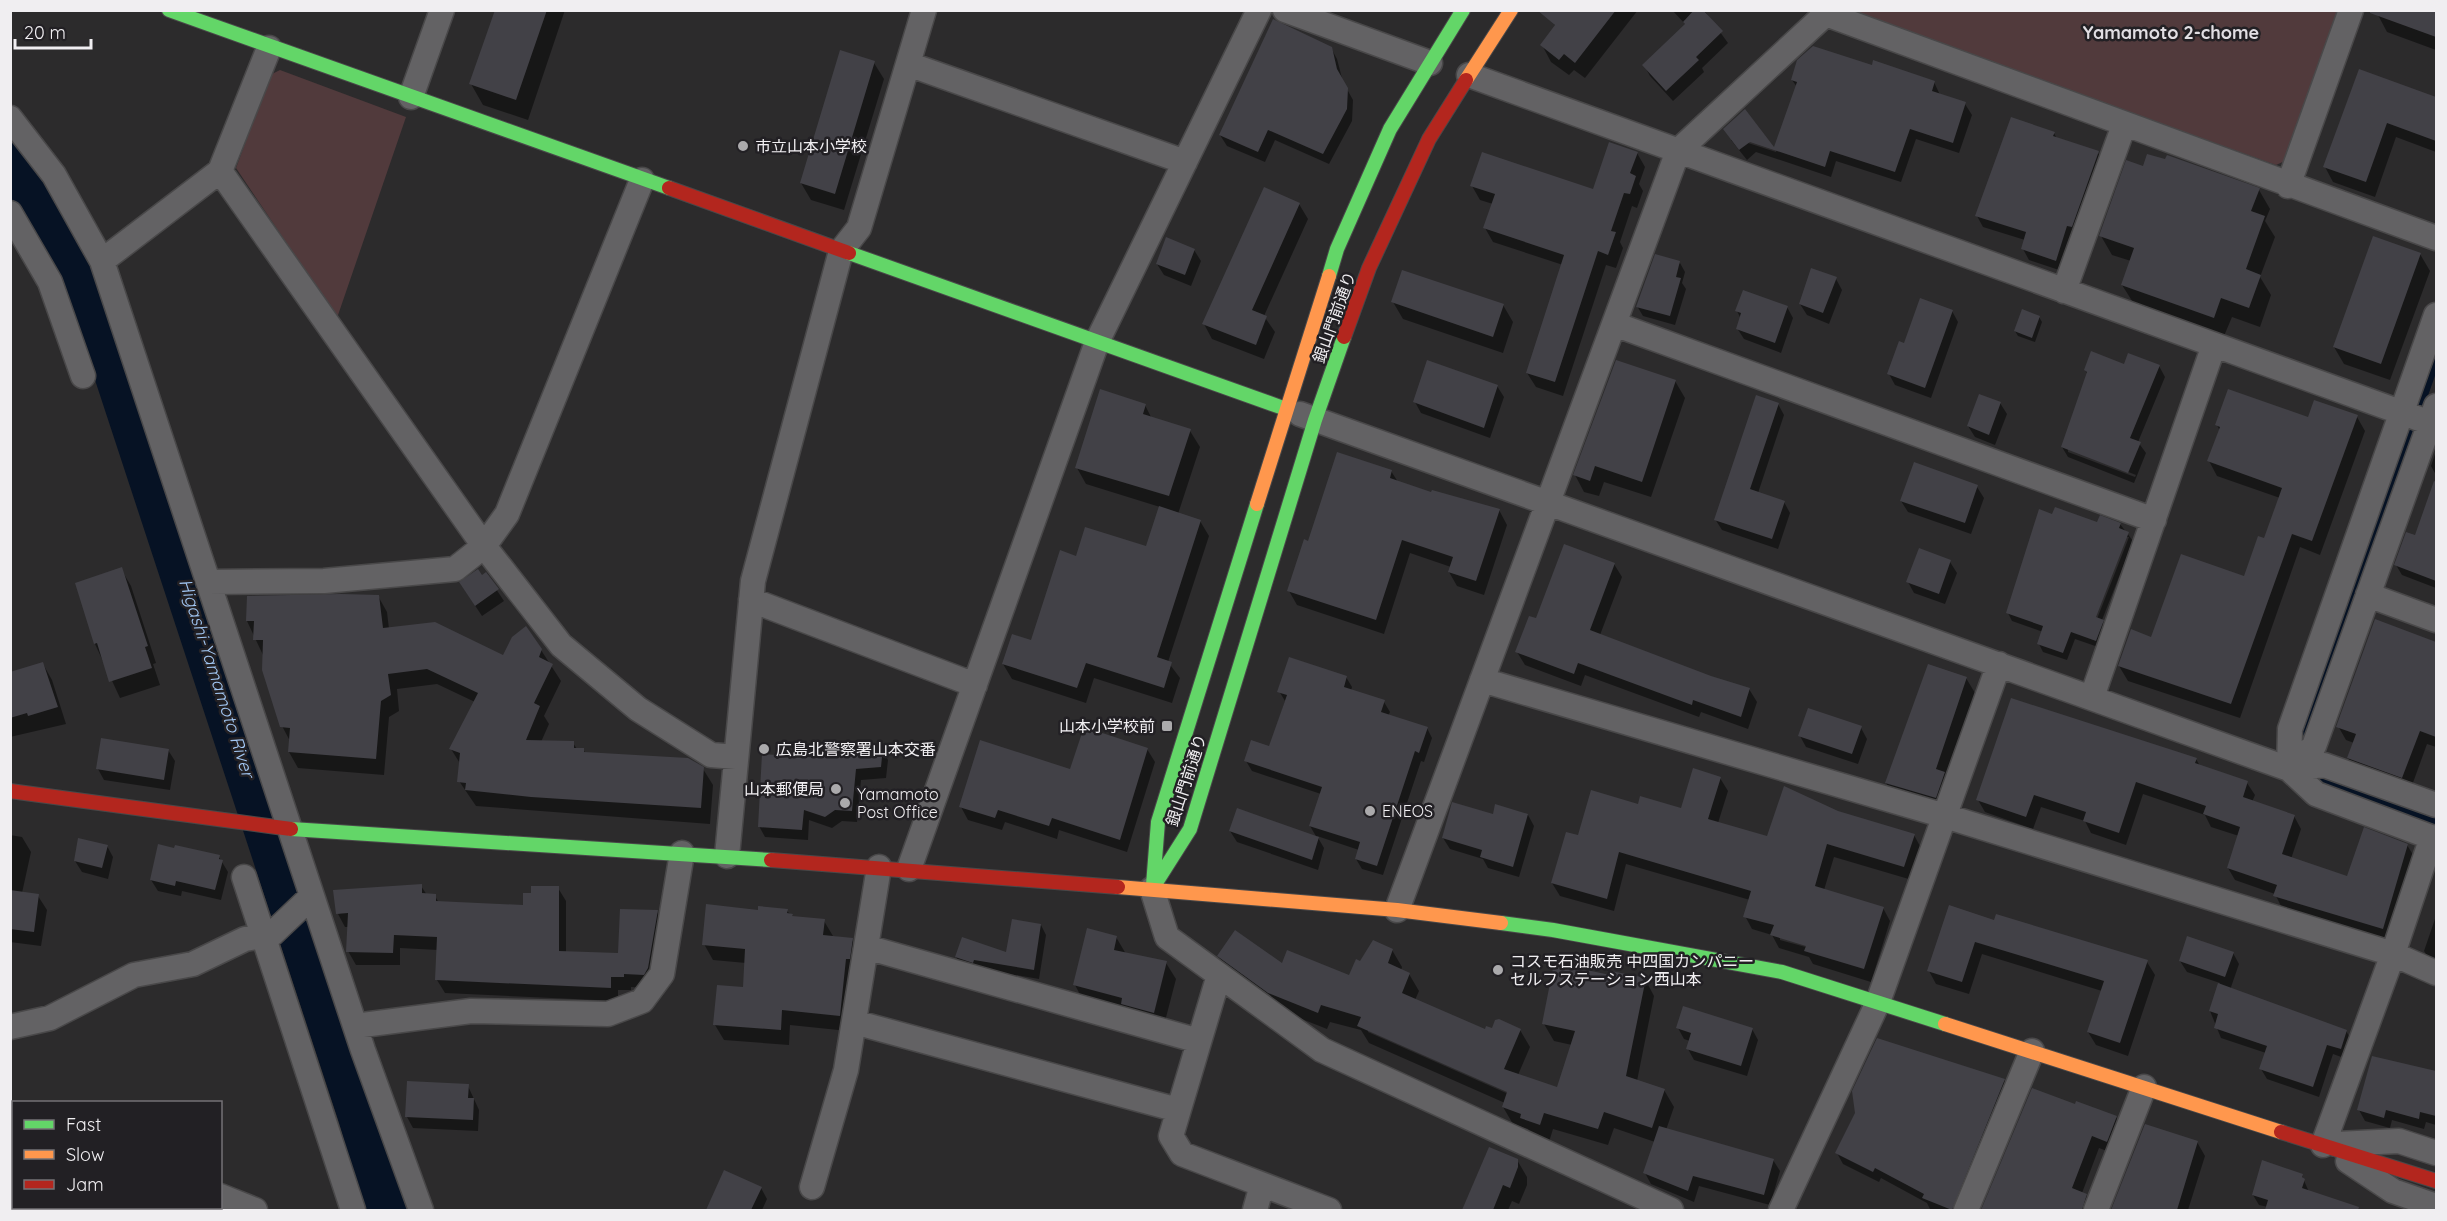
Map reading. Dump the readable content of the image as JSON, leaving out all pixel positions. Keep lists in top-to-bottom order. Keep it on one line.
{"streets":{"street":["銀山門前通り"]},"districts":["Yamamoto 2-chome"],"water":["Higashi-Yamamoto River"],"places":{"other":["市立山本小学校","広島北警察署山本交番","山本郵便局","Yamamoto Post Office","ENEOS","コスモ石油販売 中四国カンパニー セルフステーション西山本"],"transit":["山本小学校前"]},"legend":["Fast","Slow","Jam"],"scale_bar":"20 m"}
